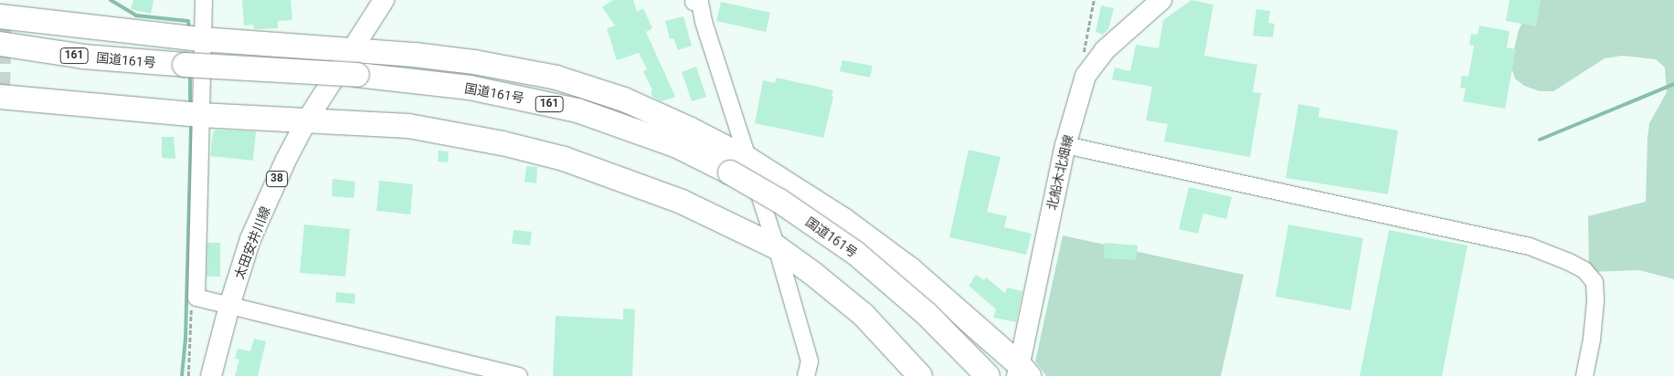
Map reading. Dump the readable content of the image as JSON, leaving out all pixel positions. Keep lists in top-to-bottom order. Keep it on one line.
{"streets":{"highway":["161","国道161号"],"main road":["北船木北畑線","38","太田安井川線"]}}
